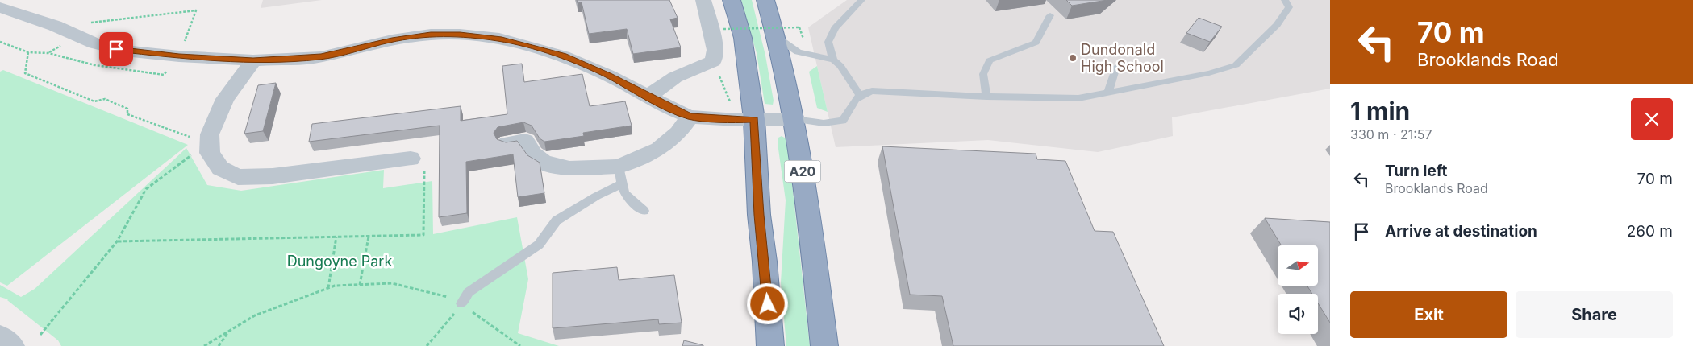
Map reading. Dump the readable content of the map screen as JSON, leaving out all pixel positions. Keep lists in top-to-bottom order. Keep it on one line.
{"streets":{"highway":["A20"]},"parks":["Dungoyne Park"],"places":["Dundonald High School"],"north":"right","page":{"turn":["70 m","Brooklands Road"],"heading":["1 min","330 m · 21:57"],"list":[{"name":"Turn left","note":"Brooklands Road","value":"70 m"},{"name":"Arrive at destination","value":"260 m"}],"buttons":["Exit","Share"]}}
